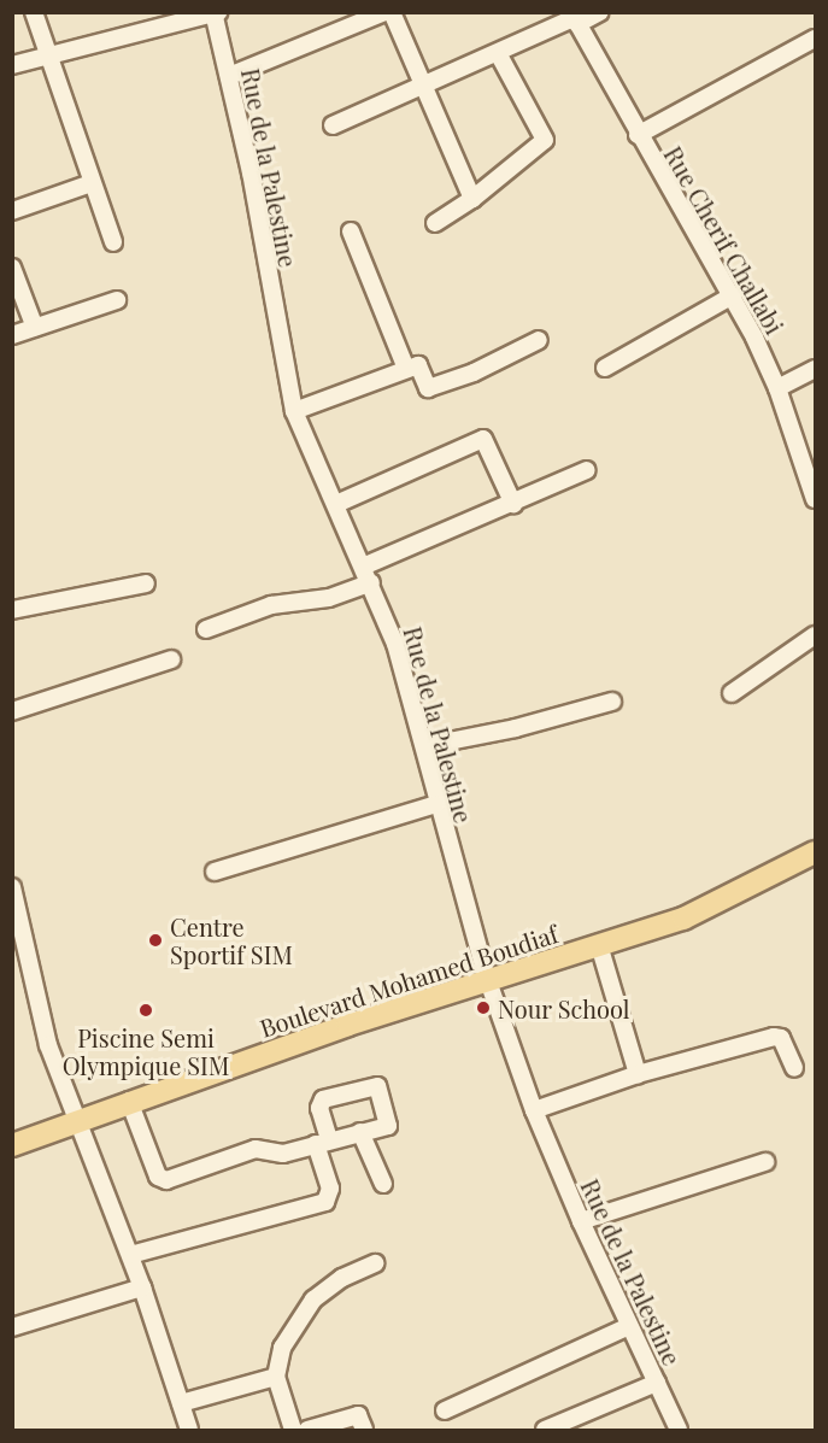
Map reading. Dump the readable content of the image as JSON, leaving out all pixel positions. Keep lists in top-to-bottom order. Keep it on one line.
{"streets":{"main road":["Boulevard Mohamed Boudiaf"],"street":["Rue de la Palestine","Rue Cherif Challabi"]},"crossings":[["Rue de la Palestine","Boulevard Mohamed Boudiaf"]],"places":["Centre Sportif SIM","Nour School","Piscine Semi Olympique SIM"]}
